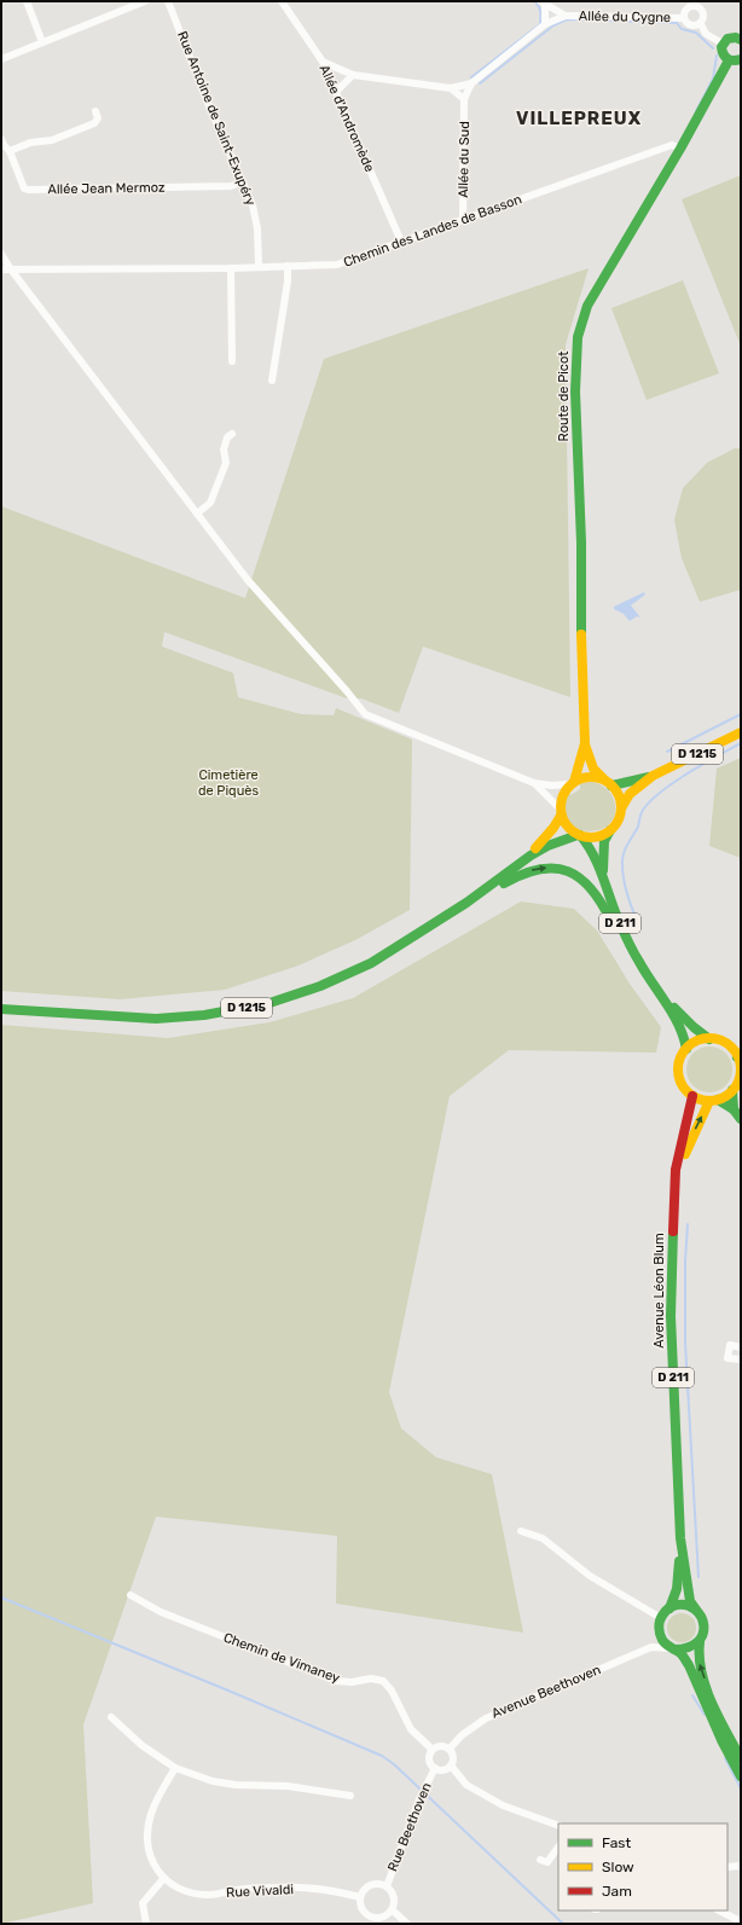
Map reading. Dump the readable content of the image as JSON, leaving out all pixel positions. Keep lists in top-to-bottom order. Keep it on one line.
{"streets":{"main road":["Route de Picot","D 1215","D 211","Avenue Léon Blum"],"street":["Allée du Cygne","Rue Antoine de Saint-Exupéry","Allée d'Andromède","Allée du Sud","Allée Jean Mermoz","Chemin des Landes de Basson","Chemin de Vimaney","Avenue Beethoven","Rue Beethoven","Rue Vivaldi"]},"crossings":[["Rue Antoine de Saint-Exupéry","Allée Jean Mermoz"],["Rue Antoine de Saint-Exupéry","Chemin des Landes de Basson"],["Allée d'Andromède","Chemin des Landes de Basson"],["Allée du Sud","Chemin des Landes de Basson"],["Chemin des Landes de Basson","Route de Picot"],["Route de Picot","D 1215"],["Route de Picot","D 211"],["D 1215","D 211"],["D 211","Avenue Léon Blum"],["Avenue Léon Blum","Avenue Beethoven"],["Chemin de Vimaney","Avenue Beethoven"],["Chemin de Vimaney","Rue Beethoven"],["Avenue Beethoven","Rue Beethoven"],["Rue Beethoven","Rue Vivaldi"]],"districts":["VILLEPREUX"],"parks":["Cimetière de Piquès"],"legend":["Fast","Slow","Jam"]}
